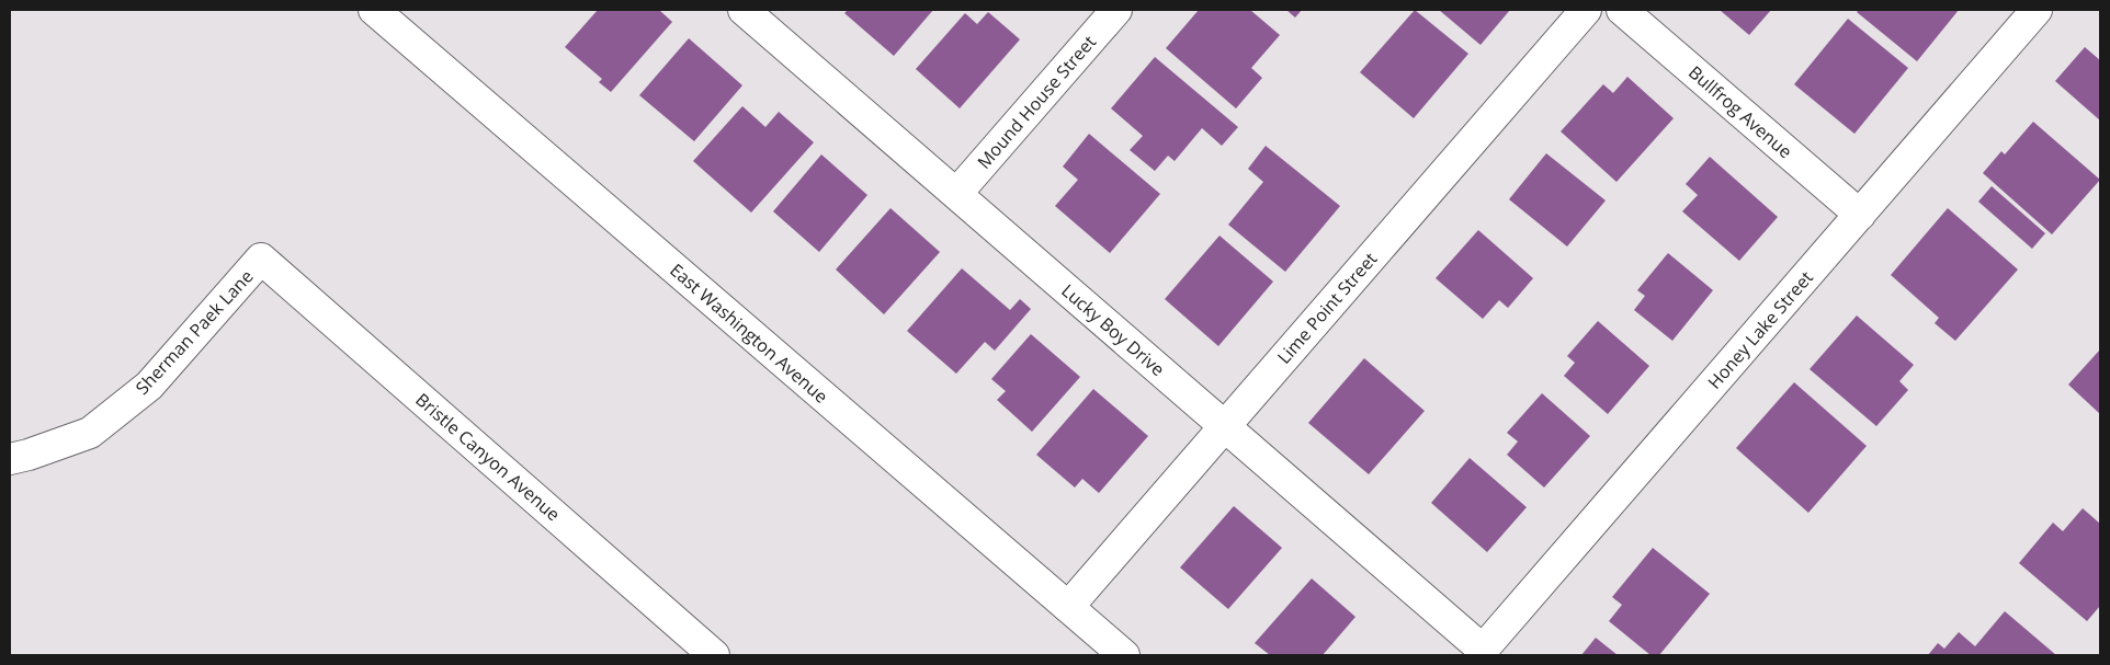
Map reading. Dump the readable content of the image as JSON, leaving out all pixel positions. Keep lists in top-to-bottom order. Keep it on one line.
{"streets":{"street":["Mound House Street","Bullfrog Avenue","Lime Point Street","Lucky Boy Drive","Honey Lake Street","Sherman Paek Lane","East Washington Avenue","Bristle Canyon Avenue"]},"crossings":[["Mound House Street","Lucky Boy Drive"],["Bullfrog Avenue","Honey Lake Street"],["Lime Point Street","Lucky Boy Drive"],["Lime Point Street","East Washington Avenue"],["Lucky Boy Drive","Honey Lake Street"],["Sherman Paek Lane","Bristle Canyon Avenue"]]}
